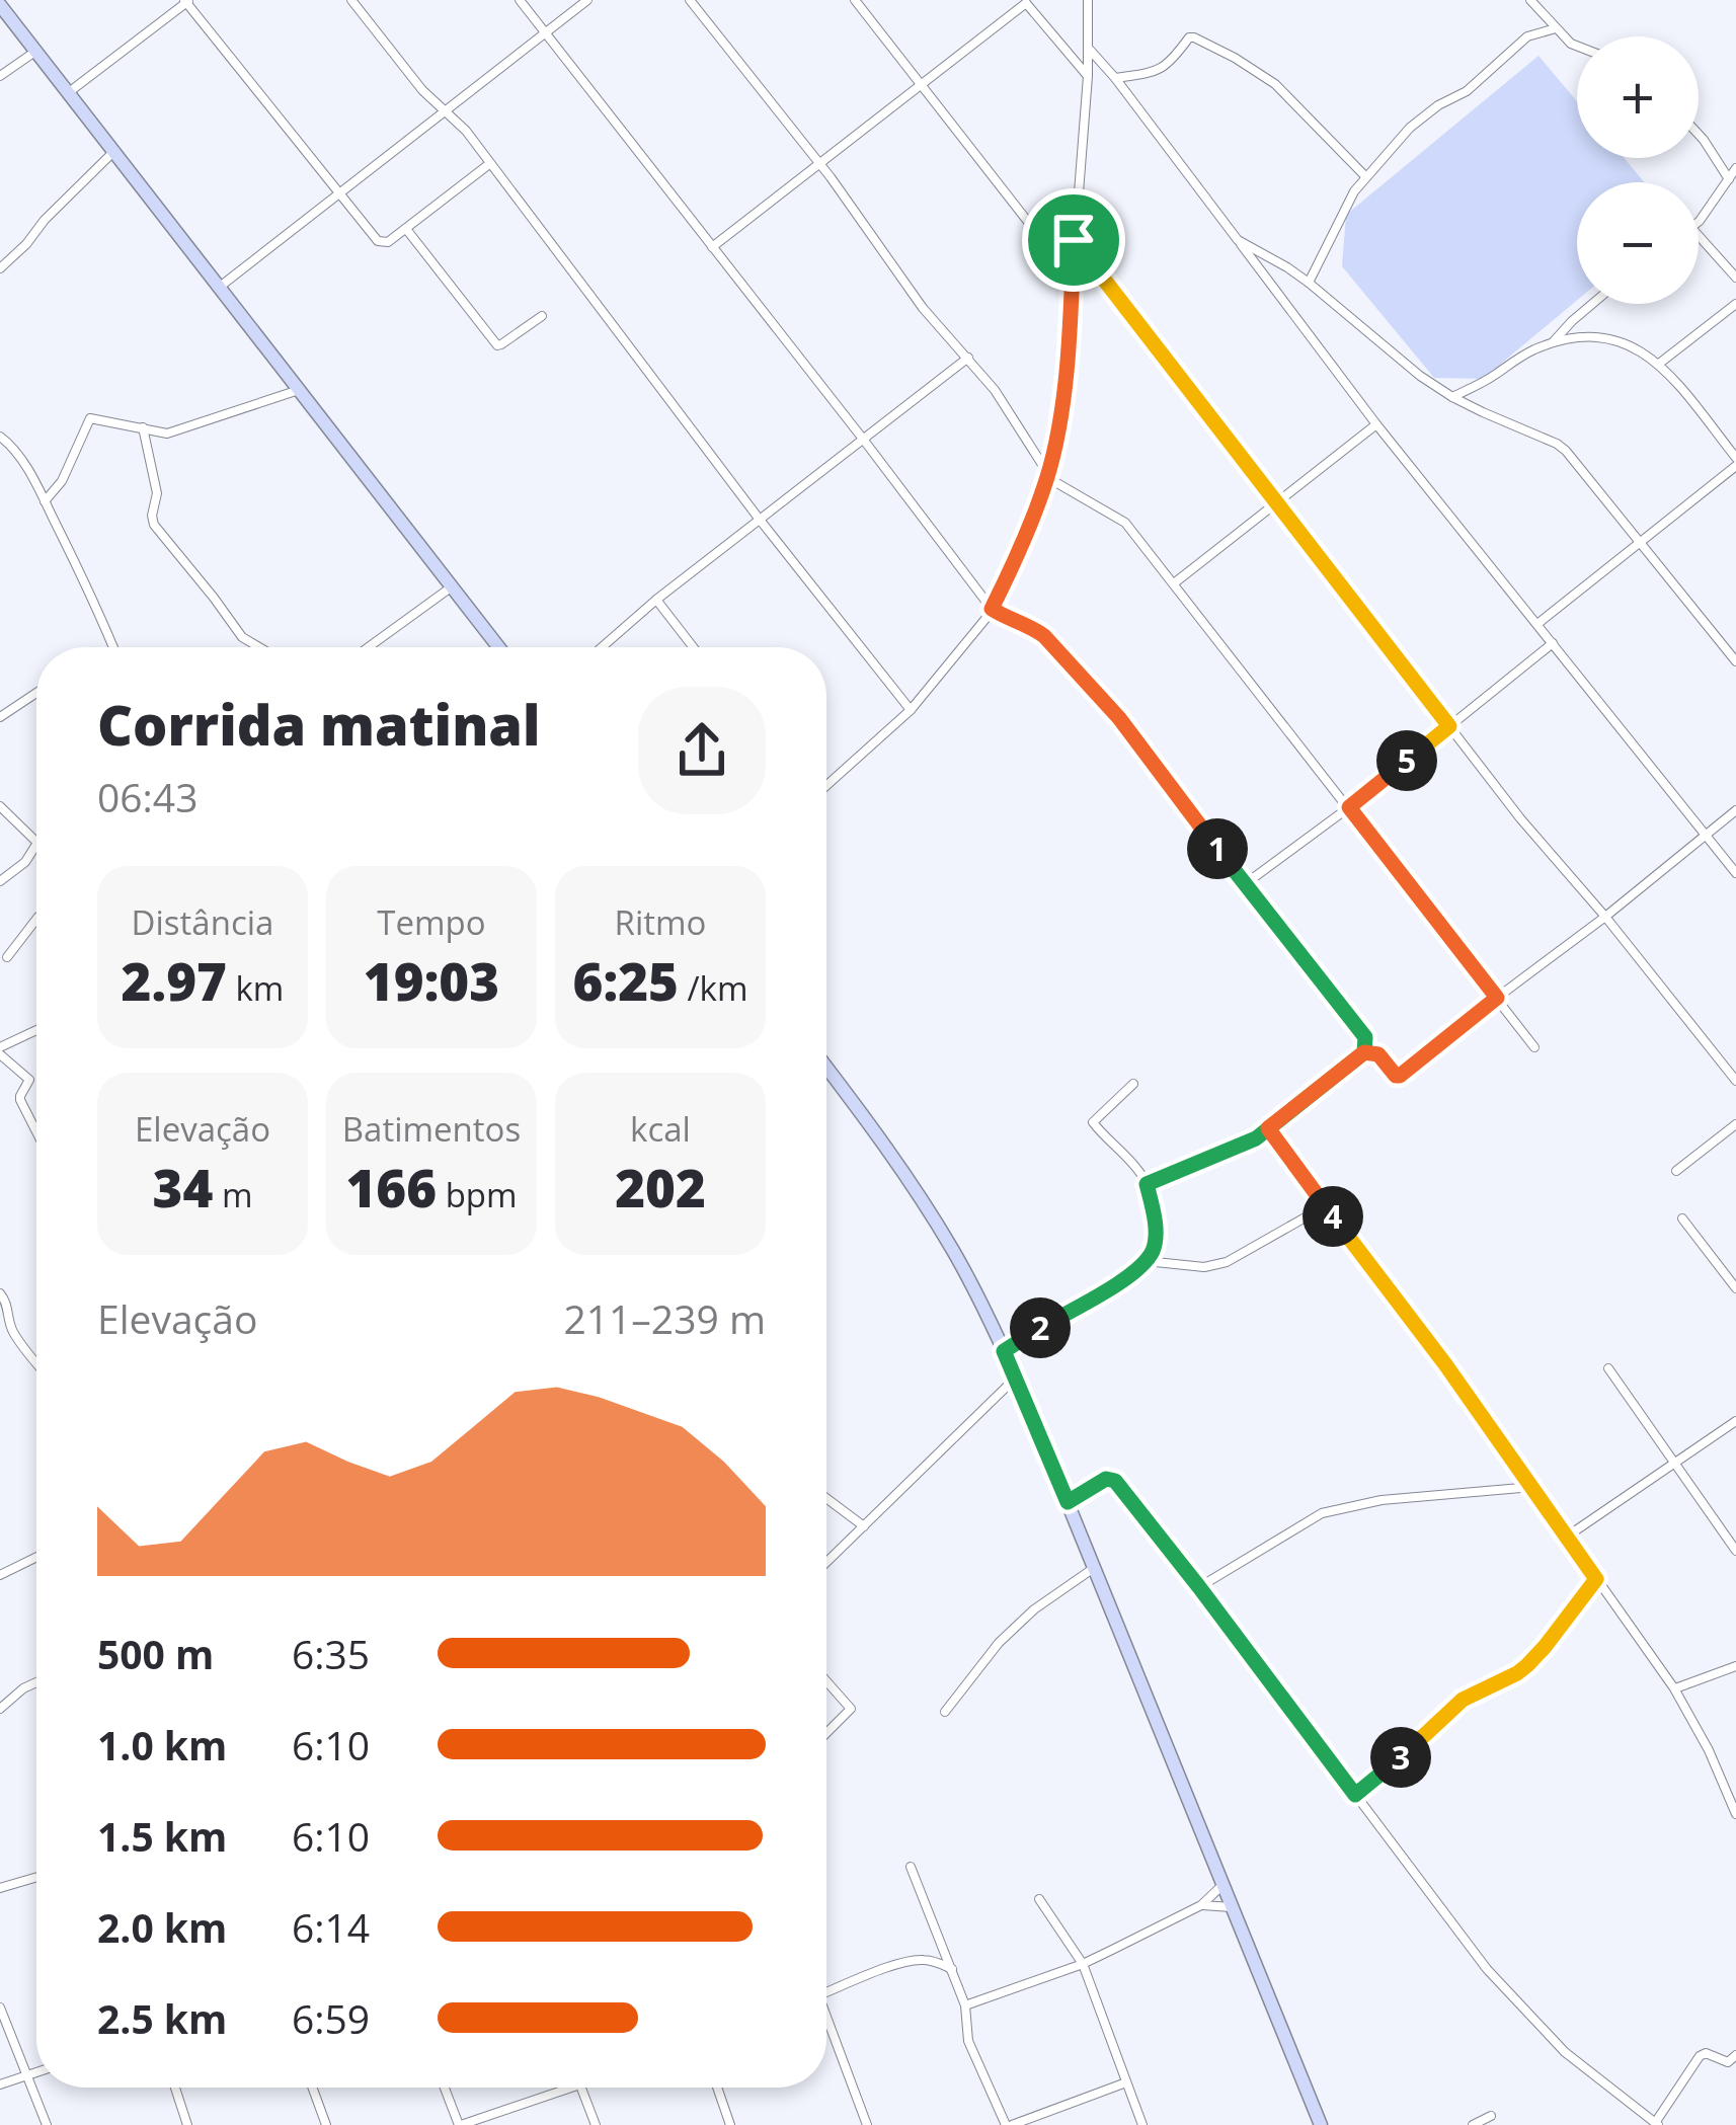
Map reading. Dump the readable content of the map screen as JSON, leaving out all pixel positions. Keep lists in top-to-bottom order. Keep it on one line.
{"page":{"map_buttons":["+","−"],"heading":["Corrida matinal","06:43"],"pins":["5","1","4","2","3"],"stats":[["Distância","2.97 km"],["Tempo","19:03"],["Ritmo","6:25 /km"],["Elevação","34 m"],["Batimentos","166 bpm"],["kcal","202"]],"chart":["Elevação","211–239 m"],"list":[{"name":"500 m","note":"6:35"},{"name":"1.0 km","note":"6:10"},{"name":"1.5 km","note":"6:10"},{"name":"2.0 km","note":"6:14"},{"name":"2.5 km","note":"6:59"}]}}
